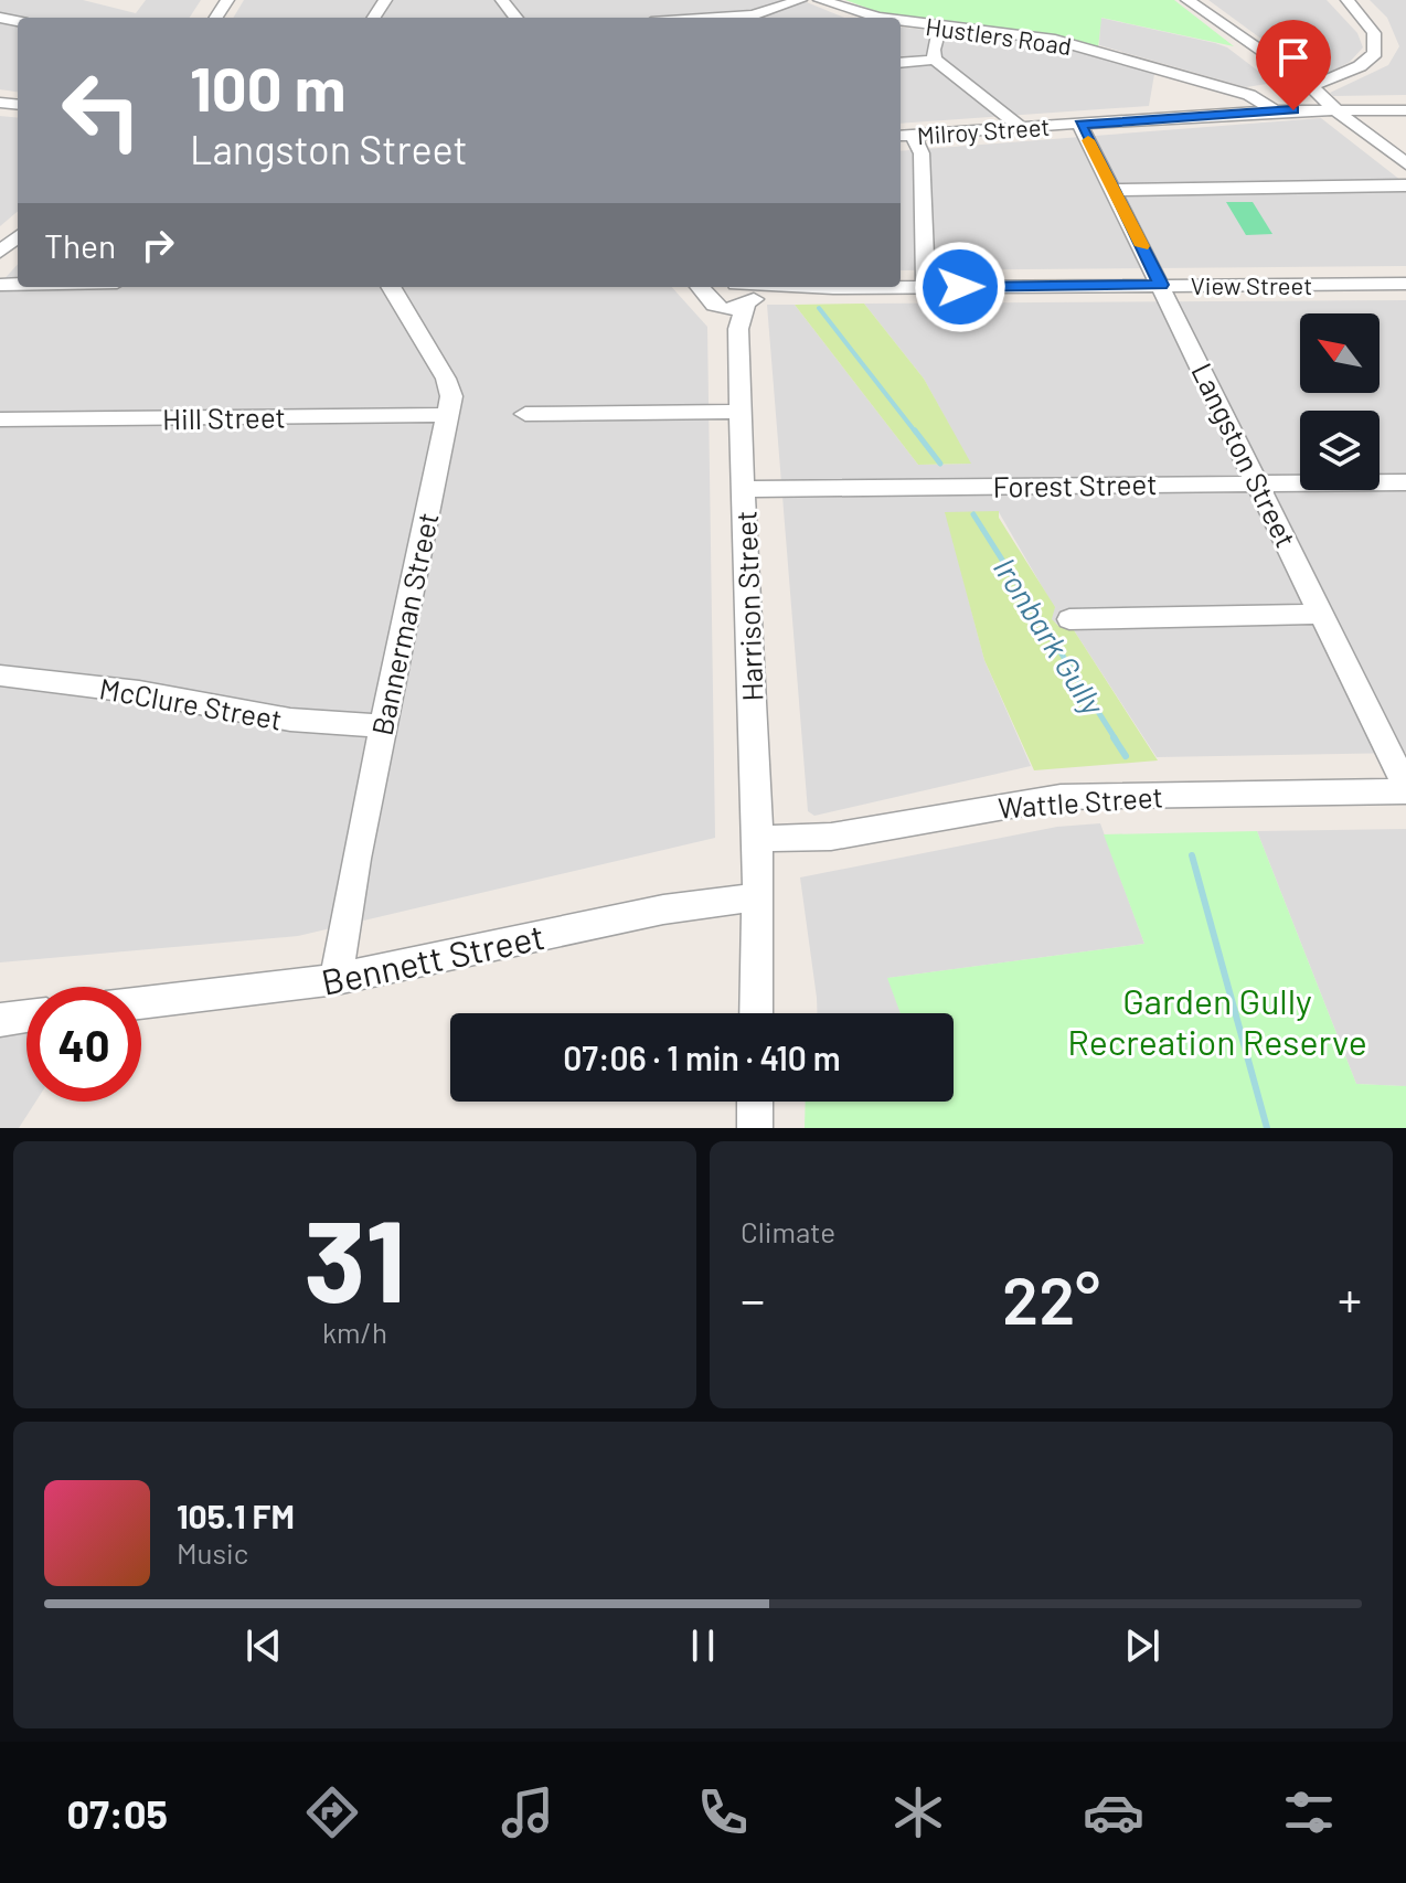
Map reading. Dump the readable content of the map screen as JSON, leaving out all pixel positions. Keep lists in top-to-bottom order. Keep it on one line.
{"streets":{"street":["Hustlers Road","Milroy Street","View Street","Hill Street","Langston Street","Forest Street","Harrison Street","Bannerman Street","McClure Street","Wattle Street","Bennett Street"]},"crossings":[["Hustlers Road","Milroy Street"],["Milroy Street","Langston Street"],["View Street","Langston Street"],["View Street","Harrison Street"],["Hill Street","Bannerman Street"],["Langston Street","Forest Street"],["Langston Street","Wattle Street"],["Forest Street","Harrison Street"],["Harrison Street","Wattle Street"],["Harrison Street","Bennett Street"],["Bannerman Street","McClure Street"],["Bannerman Street","Bennett Street"]],"water":["Ironbark Gully"],"parks":["Garden Gully Recreation Reserve"],"north":"top left","page":{"turn":["100 m","Langston Street"],"then":"Then","limit":"40","trip":"07:06 · 1 min · 410 m","tile":[["31","km/h"],"Climate"],"heat":["−","22°","+"],"song":["105.1 FM","Music"],"tabs":"07:05"}}
